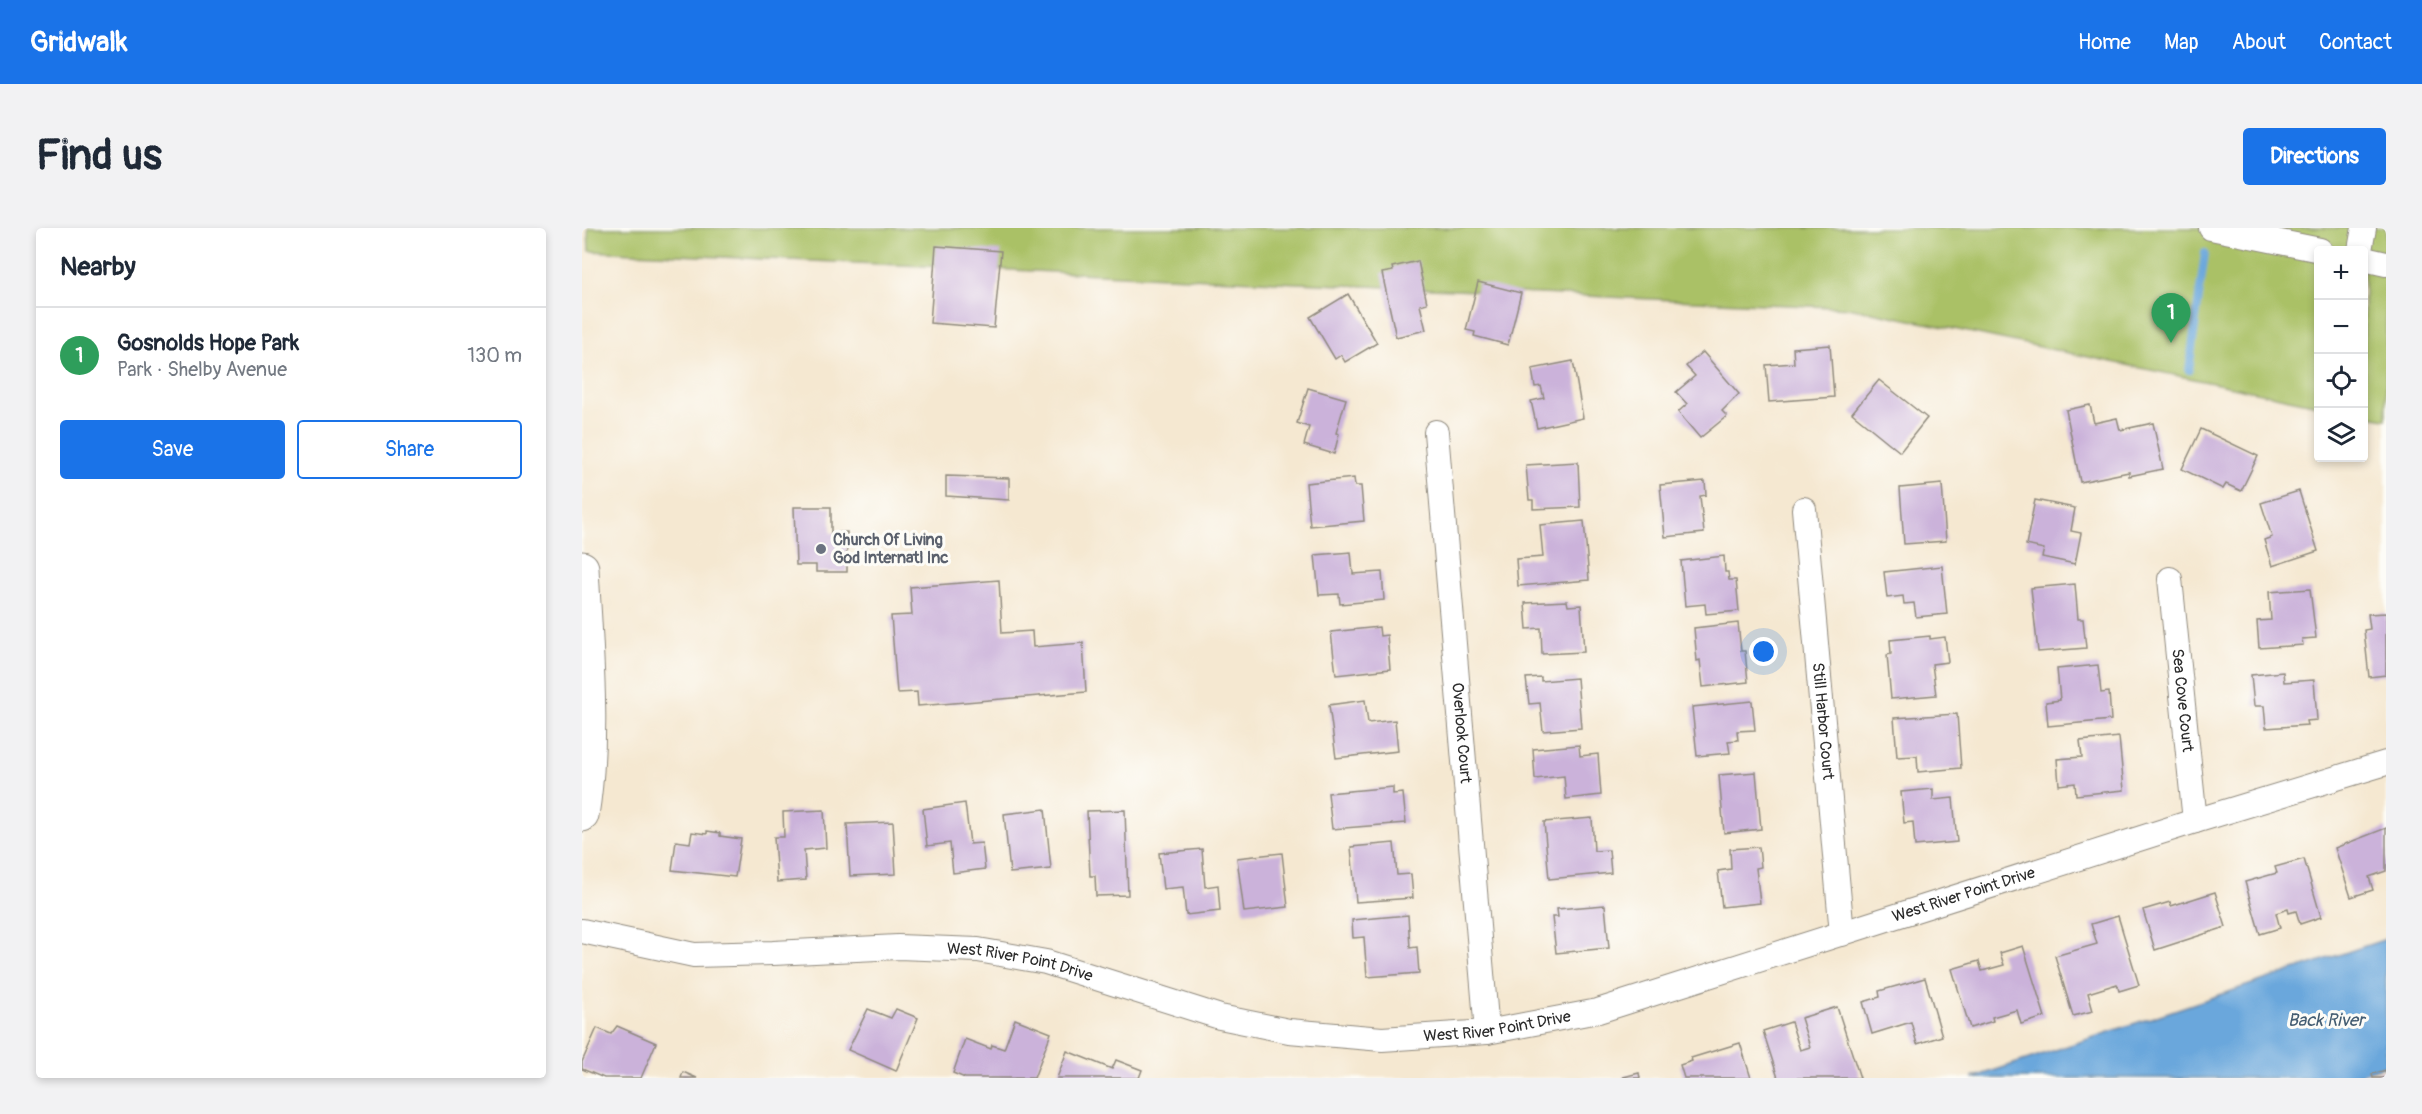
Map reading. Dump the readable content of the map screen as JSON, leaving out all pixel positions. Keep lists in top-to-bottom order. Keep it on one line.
{"streets":{"street":["Sea Cove Court","Still Harbor Court","Overlook Court","West River Point Drive"]},"crossings":[["Sea Cove Court","West River Point Drive"],["Still Harbor Court","West River Point Drive"],["Overlook Court","West River Point Drive"]],"water":["Back River"],"places":["Church Of Living God Internatl Inc"],"page":{"header":"Gridwalk","nav":["Home","Map","About","Contact"],"buttons":["Directions",["Save","Share"]],"title":"Find us","heading":"Nearby","map_buttons":["+","−"],"pins":"1","list":[{"mark":"1","name":"Gosnolds Hope Park","note":"Park · Shelby Avenue","value":"130 m"}]}}
